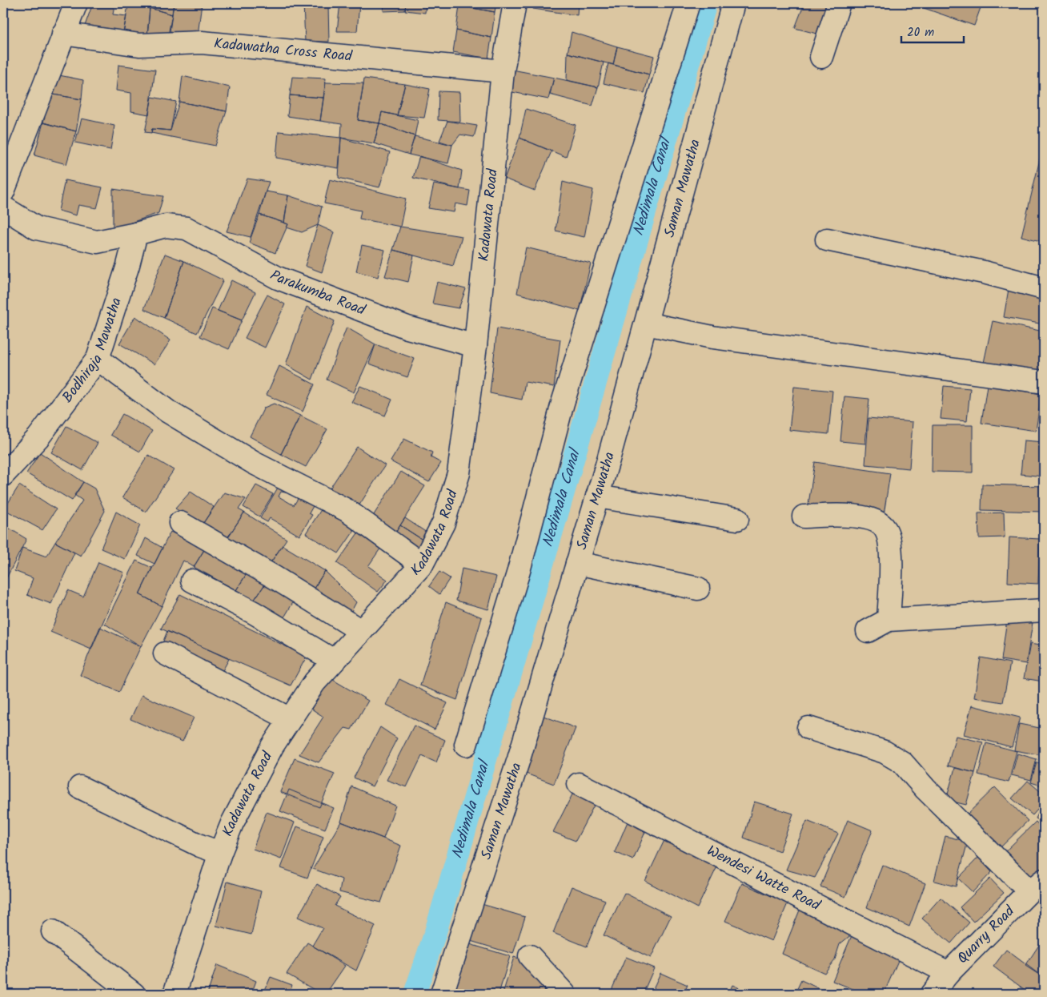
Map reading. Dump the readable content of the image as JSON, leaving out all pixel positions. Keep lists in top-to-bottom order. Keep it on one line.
{"streets":{"street":["Kadawatha Cross Road","Saman Mawatha","Kadawata Road","Parakumba Road","Bodhiraja Mawatha","Wendesi Watte Road","Quarry Road"]},"crossings":[["Kadawatha Cross Road","Kadawata Road"],["Kadawata Road","Parakumba Road"],["Parakumba Road","Bodhiraja Mawatha"],["Wendesi Watte Road","Quarry Road"]],"water":["Nedimala Canal"],"scale_bar":"20 m"}
